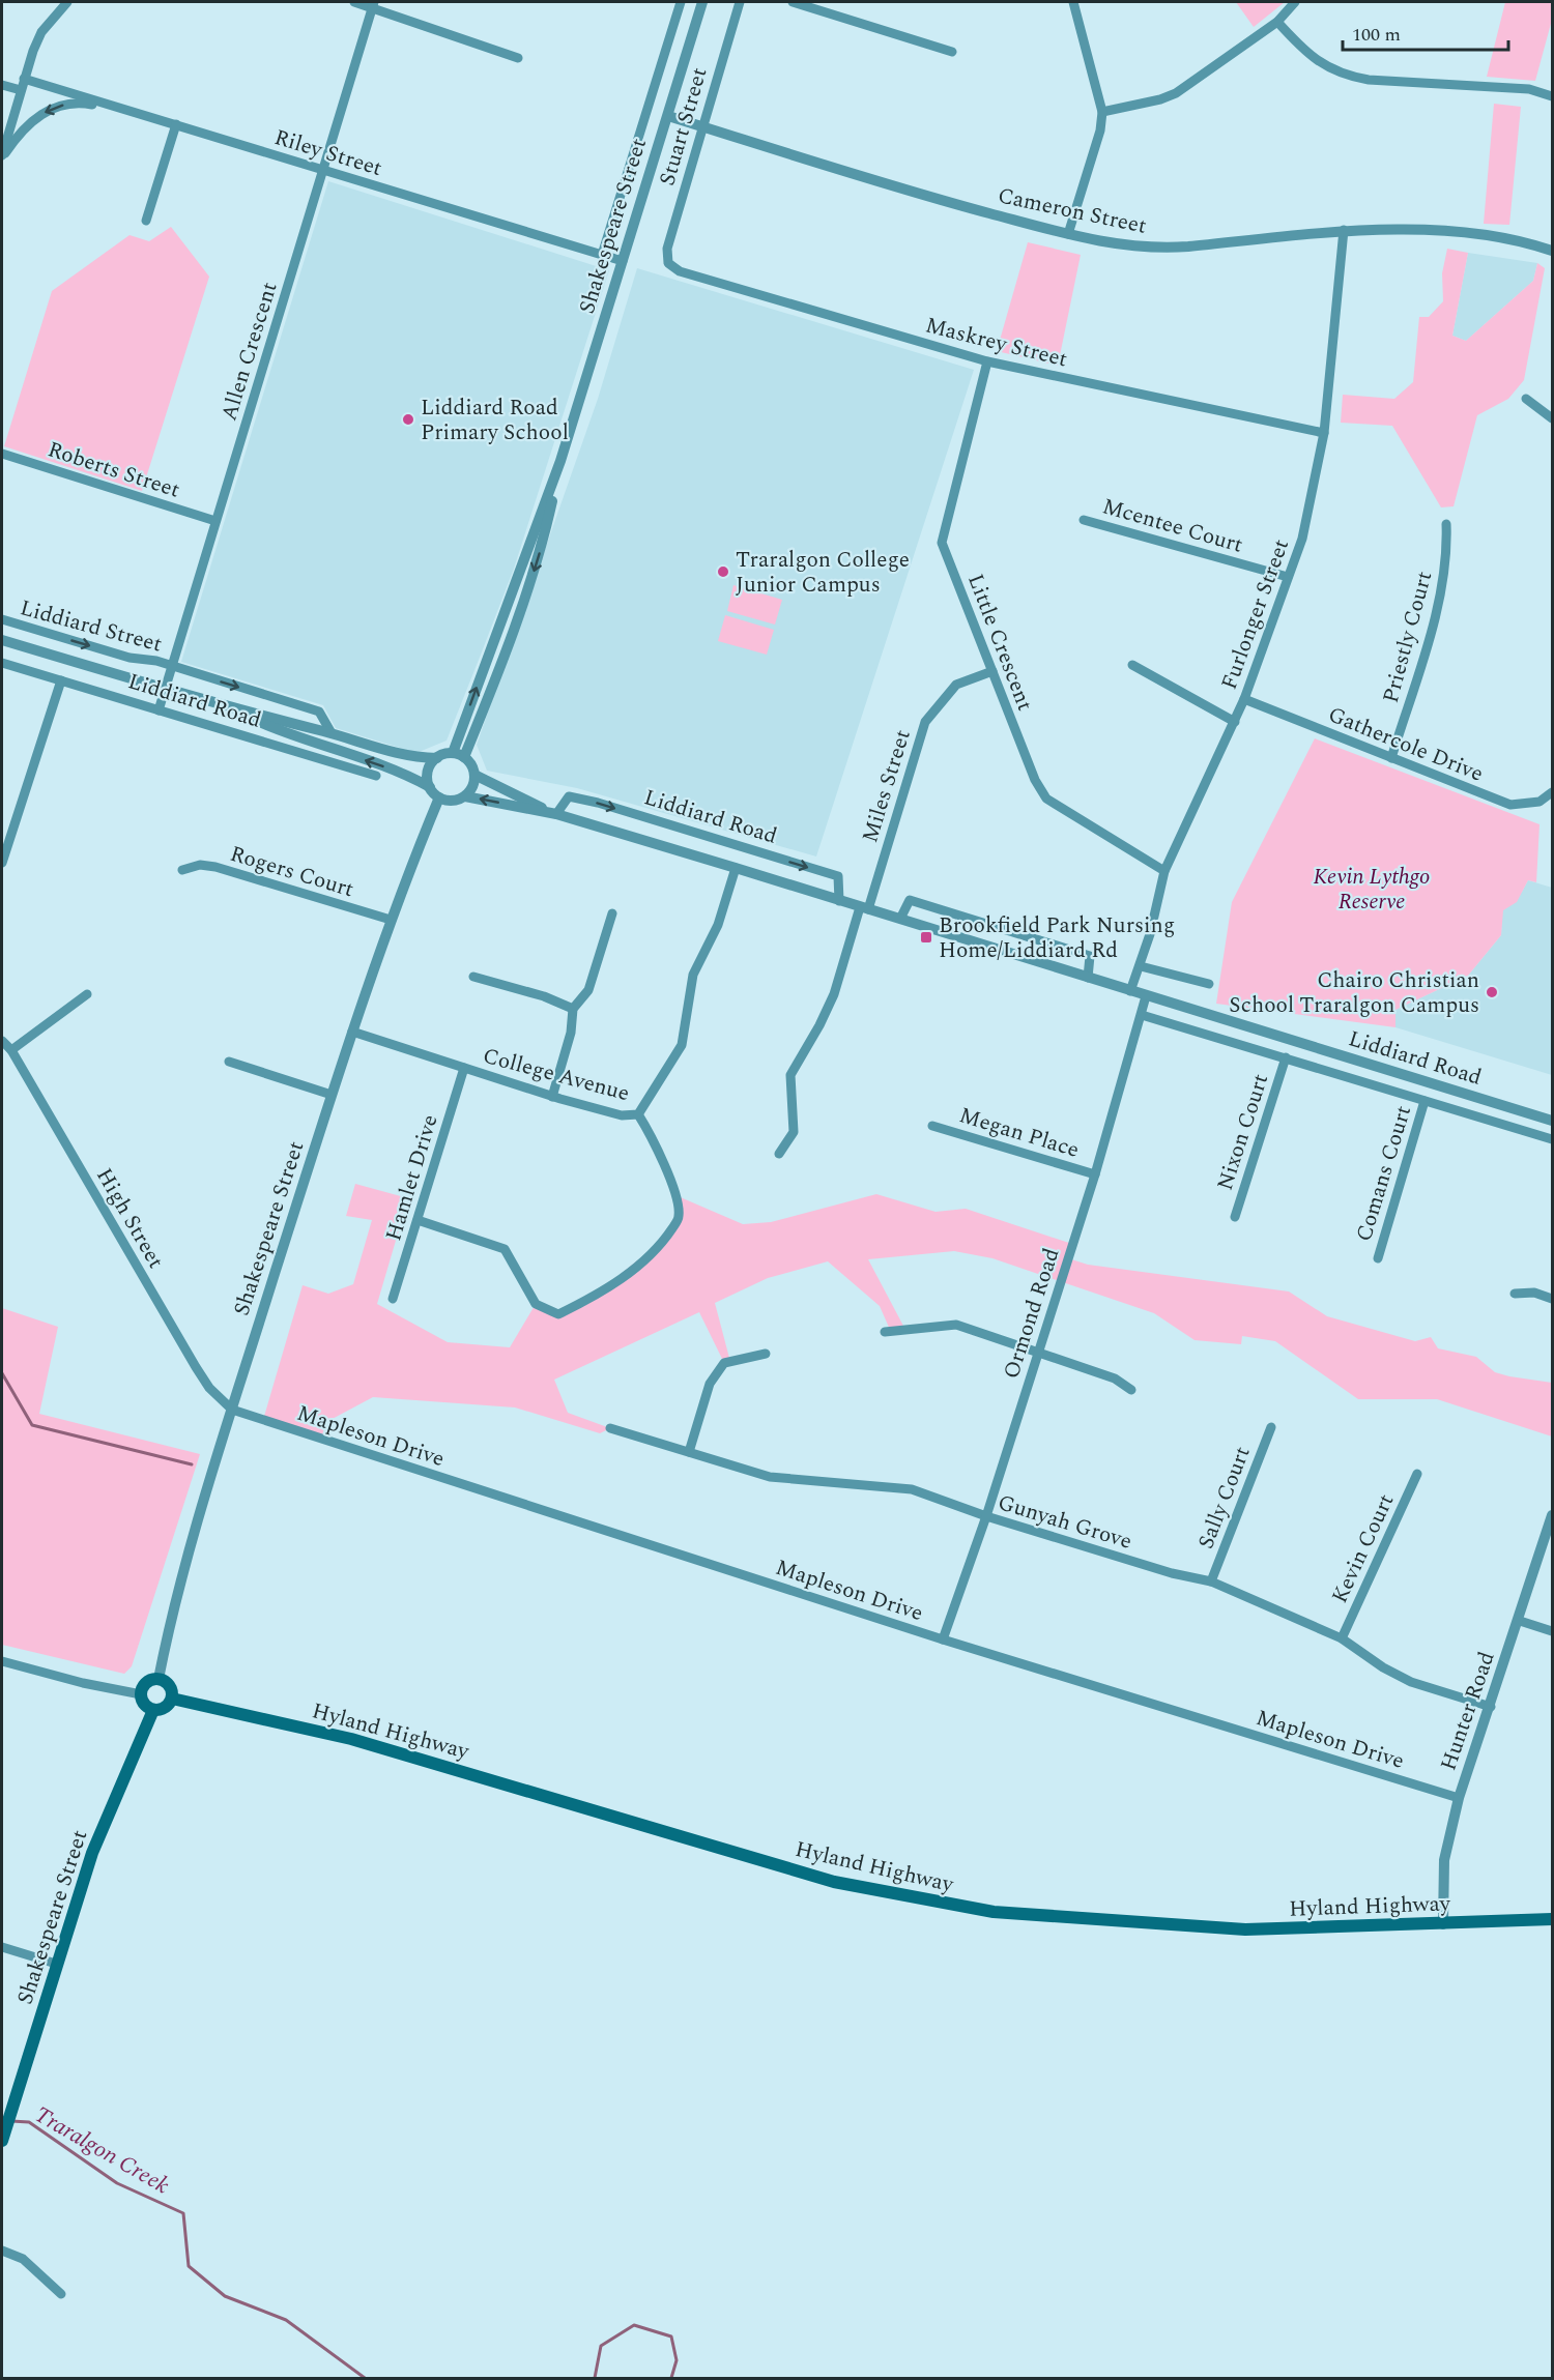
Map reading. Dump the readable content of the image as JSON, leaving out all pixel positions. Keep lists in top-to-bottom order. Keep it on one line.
{"streets":{"main road":["Shakespeare Street","Hyland Highway"],"street":["Stuart Street","Riley Street","Cameron Street","Maskrey Street","Allen Crescent","Roberts Street","Mcentee Court","Furlonger Street","Liddiard Street","Priestly Court","Little Crescent","Liddiard Road","Gathercole Drive","Miles Street","Rogers Court","College Avenue","Megan Place","Nixon Court","Comans Court","Hamlet Drive","High Street","Ormond Road","Mapleson Drive","Sally Court","Gunyah Grove","Kevin Court","Hunter Road"]},"crossings":[["Stuart Street","Cameron Street"],["Stuart Street","Maskrey Street"],["Riley Street","Shakespeare Street"],["Riley Street","Allen Crescent"],["Cameron Street","Shakespeare Street"],["Cameron Street","Furlonger Street"],["Shakespeare Street","Liddiard Road"],["Shakespeare Street","Rogers Court"],["Shakespeare Street","College Avenue"],["Shakespeare Street","High Street"],["Shakespeare Street","Mapleson Drive"],["Shakespeare Street","Hyland Highway"],["Maskrey Street","Furlonger Street"],["Maskrey Street","Little Crescent"],["Allen Crescent","Roberts Street"],["Allen Crescent","Liddiard Street"],["Allen Crescent","Liddiard Road"],["Mcentee Court","Furlonger Street"],["Furlonger Street","Little Crescent"],["Furlonger Street","Liddiard Road"],["Furlonger Street","Gathercole Drive"],["Liddiard Street","Liddiard Road"],["Priestly Court","Gathercole Drive"],["Little Crescent","Miles Street"],["Liddiard Road","Miles Street"],["Liddiard Road","College Avenue"],["Liddiard Road","Nixon Court"],["Liddiard Road","Comans Court"],["Liddiard Road","Ormond Road"],["College Avenue","Hamlet Drive"],["Megan Place","Ormond Road"],["High Street","Mapleson Drive"],["Ormond Road","Mapleson Drive"],["Ormond Road","Gunyah Grove"],["Mapleson Drive","Hunter Road"],["Sally Court","Gunyah Grove"],["Gunyah Grove","Kevin Court"],["Gunyah Grove","Hunter Road"],["Hunter Road","Hyland Highway"]],"one_way":["Liddiard Street"],"water":["Traralgon Creek"],"parks":["Kevin Lythgo Reserve"],"places":{"other":["Liddiard Road Primary School","Traralgon College Junior Campus","Chairo Christian School Traralgon Campus"],"transit":["Brookfield Park Nursing Home/Liddiard Rd"]},"scale_bar":"100 m"}
